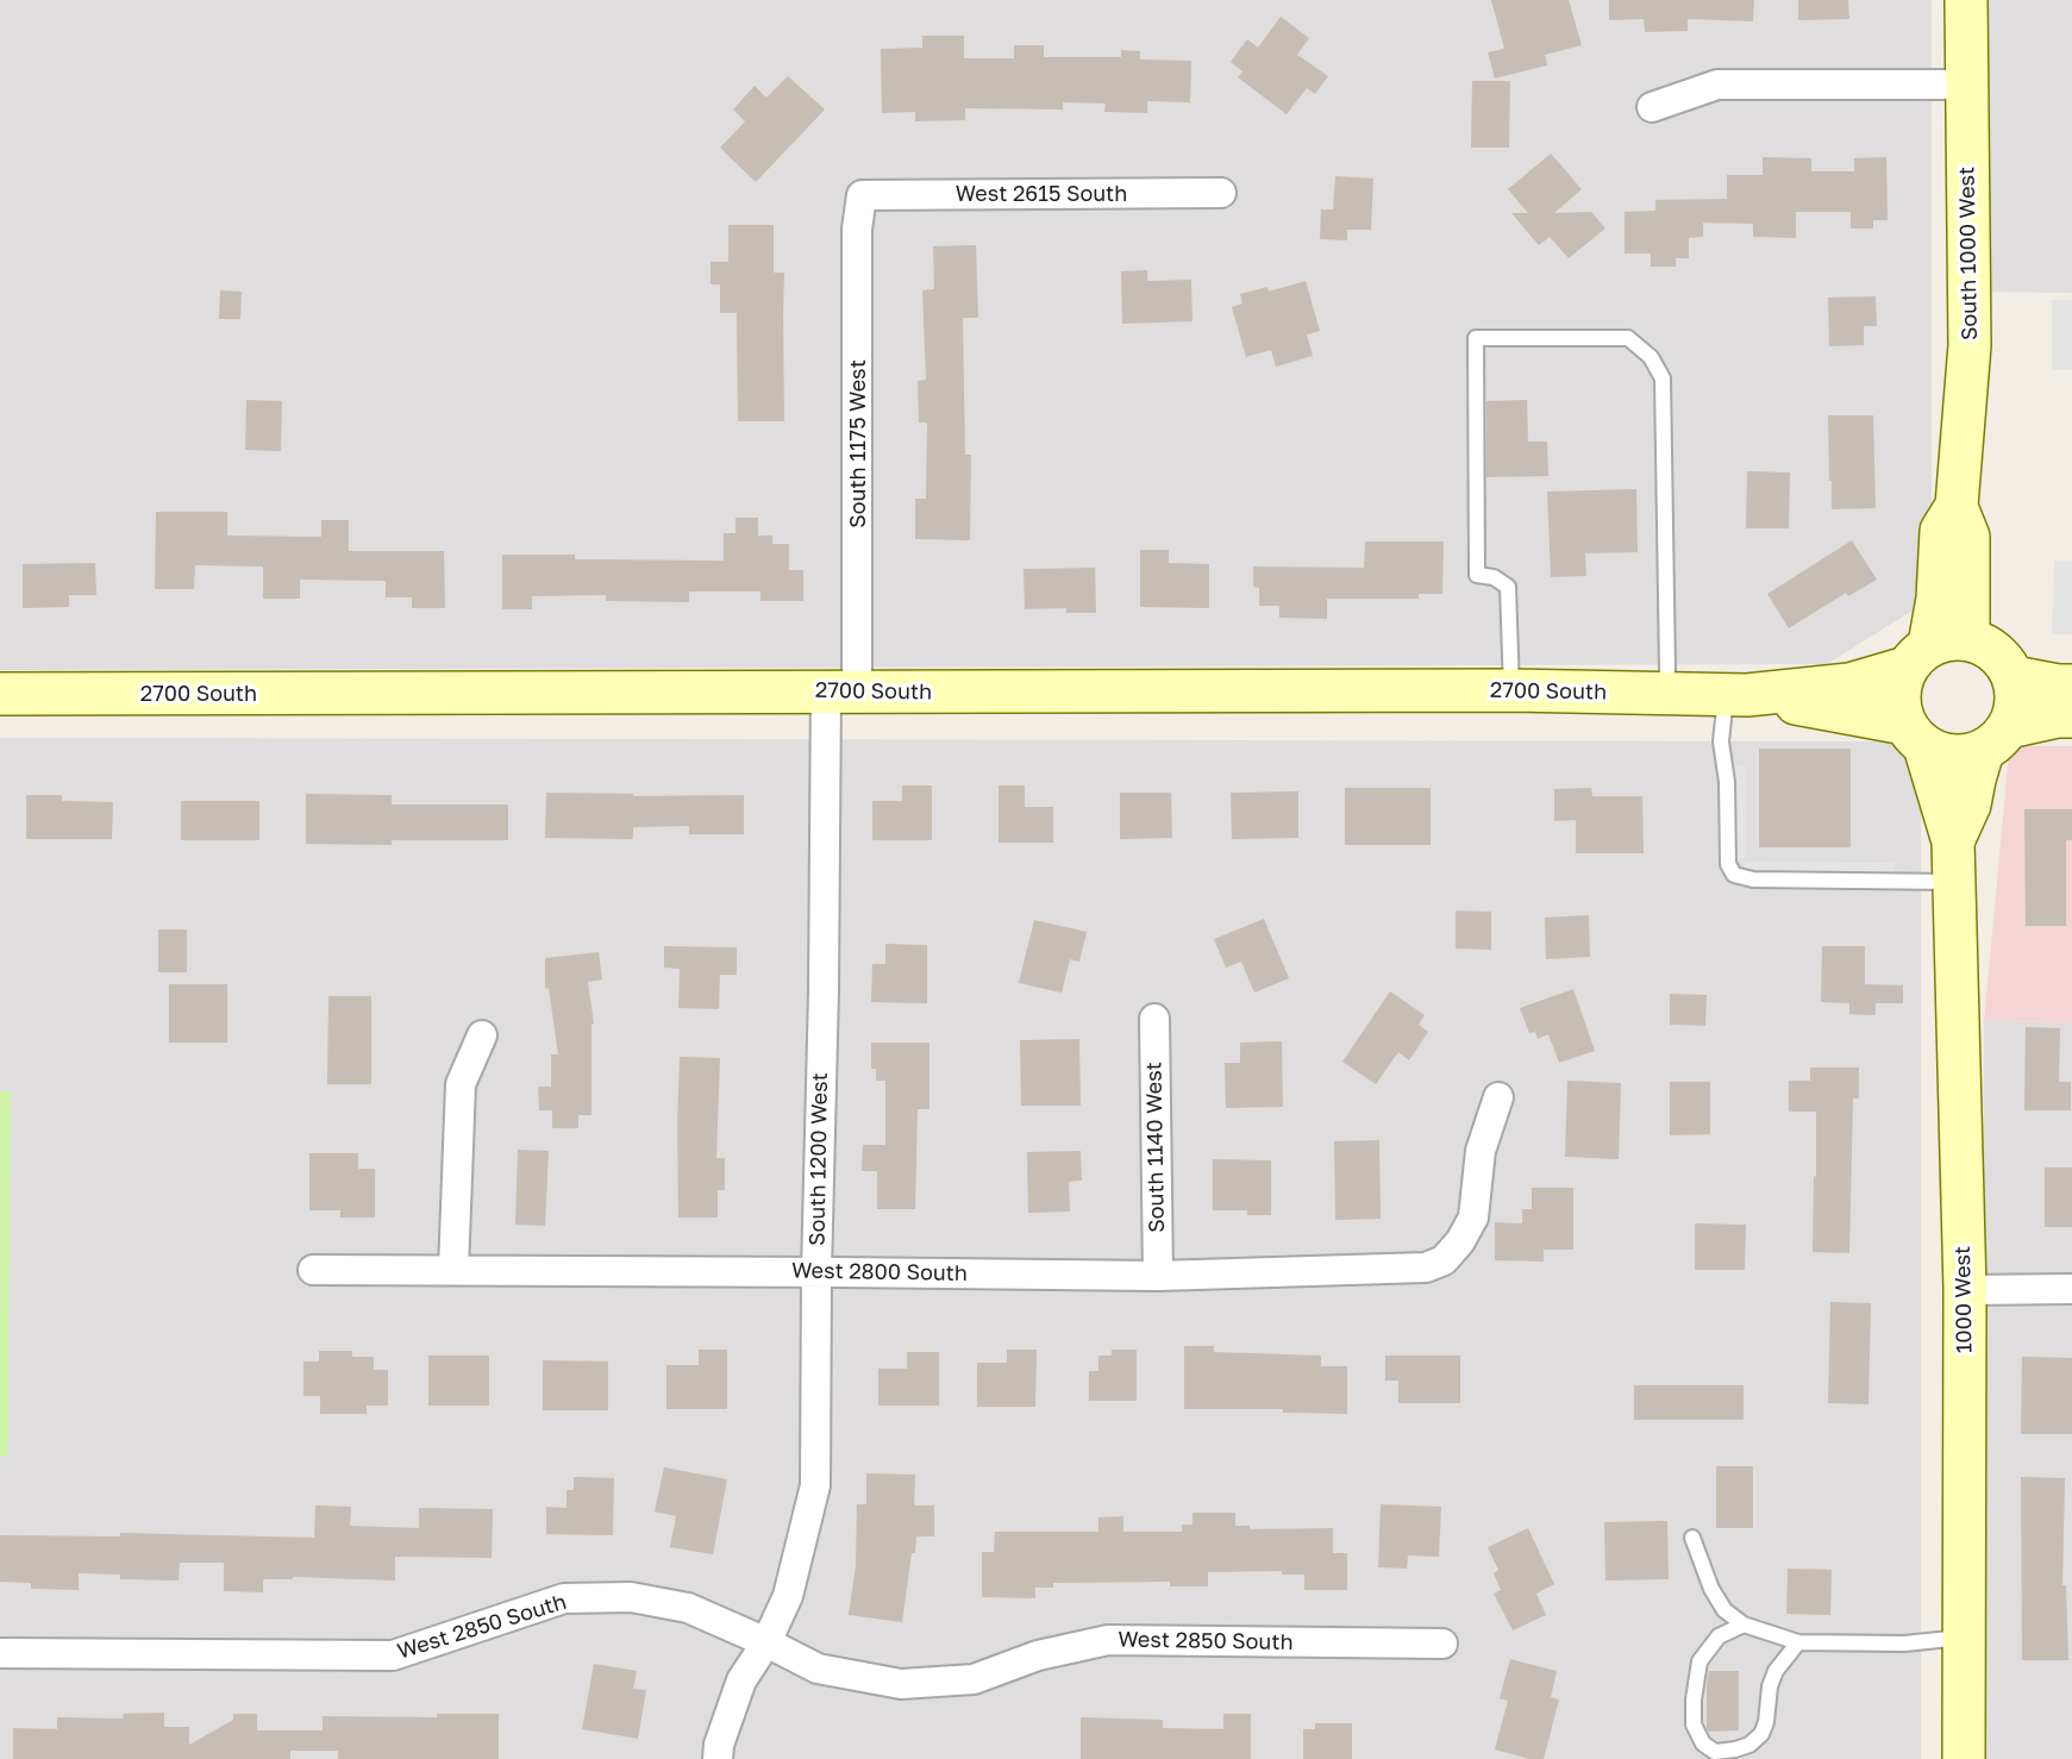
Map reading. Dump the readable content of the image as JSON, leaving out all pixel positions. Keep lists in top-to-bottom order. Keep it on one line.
{"streets":{"main road":["South 1000 West","2700 South","1000 West"],"street":["West 2615 South","South 1175 West","South 1140 West","South 1200 West","West 2800 South","West 2850 South"]},"crossings":[["West 2615 South","South 1175 West"],["South 1175 West","2700 South"],["South 1175 West","South 1200 West"],["2700 South","South 1200 West"],["South 1140 West","West 2800 South"],["South 1200 West","West 2800 South"],["South 1200 West","West 2850 South"]]}
